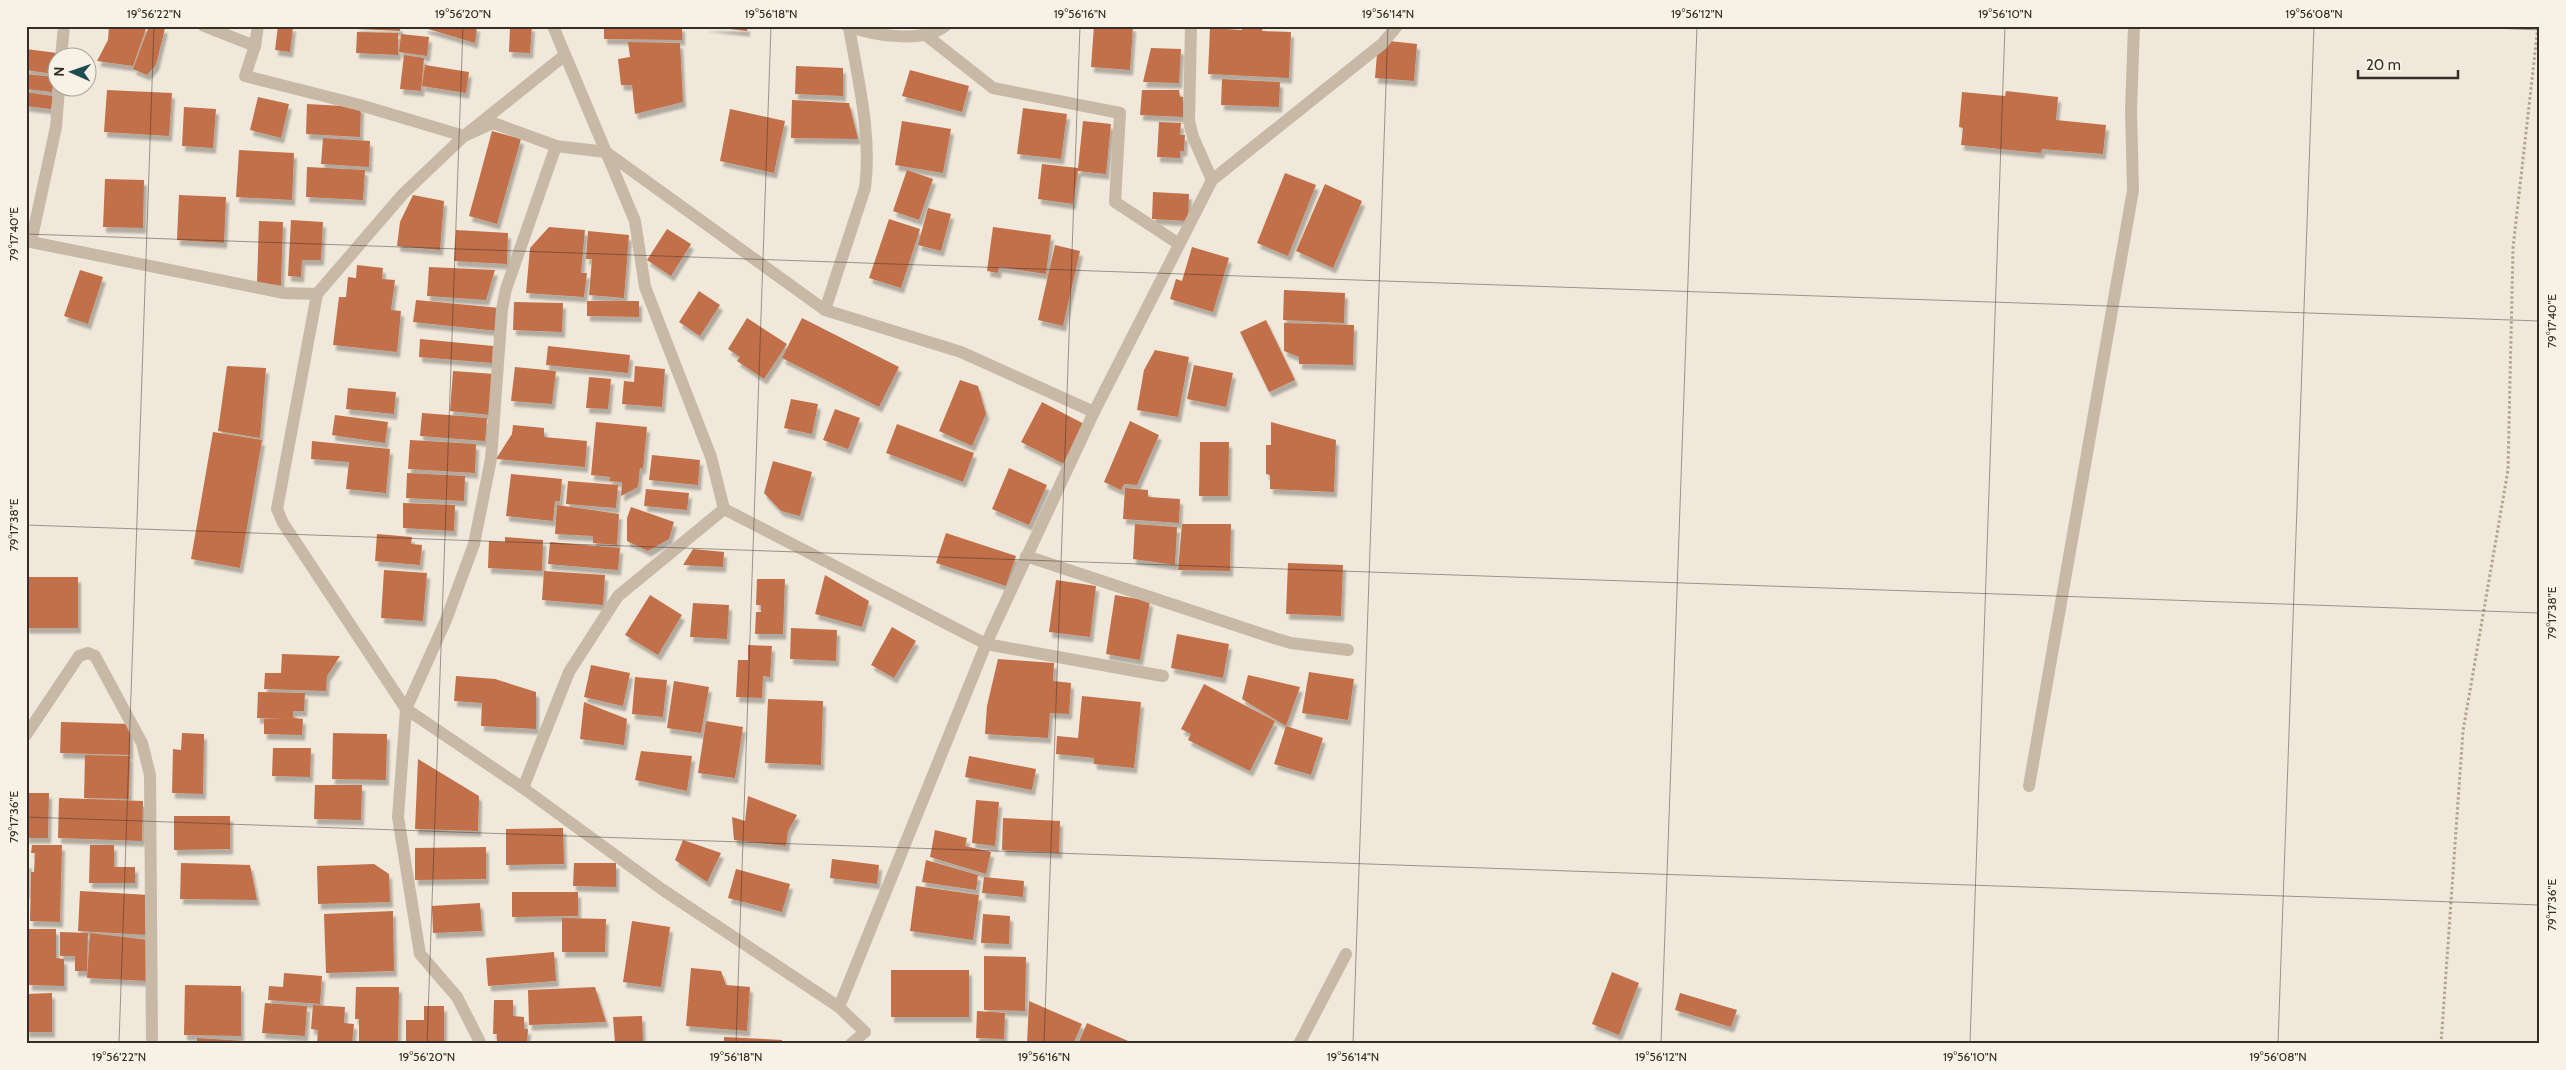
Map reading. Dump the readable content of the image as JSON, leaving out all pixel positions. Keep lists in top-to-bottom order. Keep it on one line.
{"scale_bar":"20 m","north":"left","coordinates":["19°56'22\"N","19°56'20\"N","19°56'18\"N","19°56'16\"N","19°56'14\"N","19°56'12\"N","19°56'10\"N","19°56'08\"N","79°17'40\"E","79°17'38\"E","79°17'36\"E"]}
